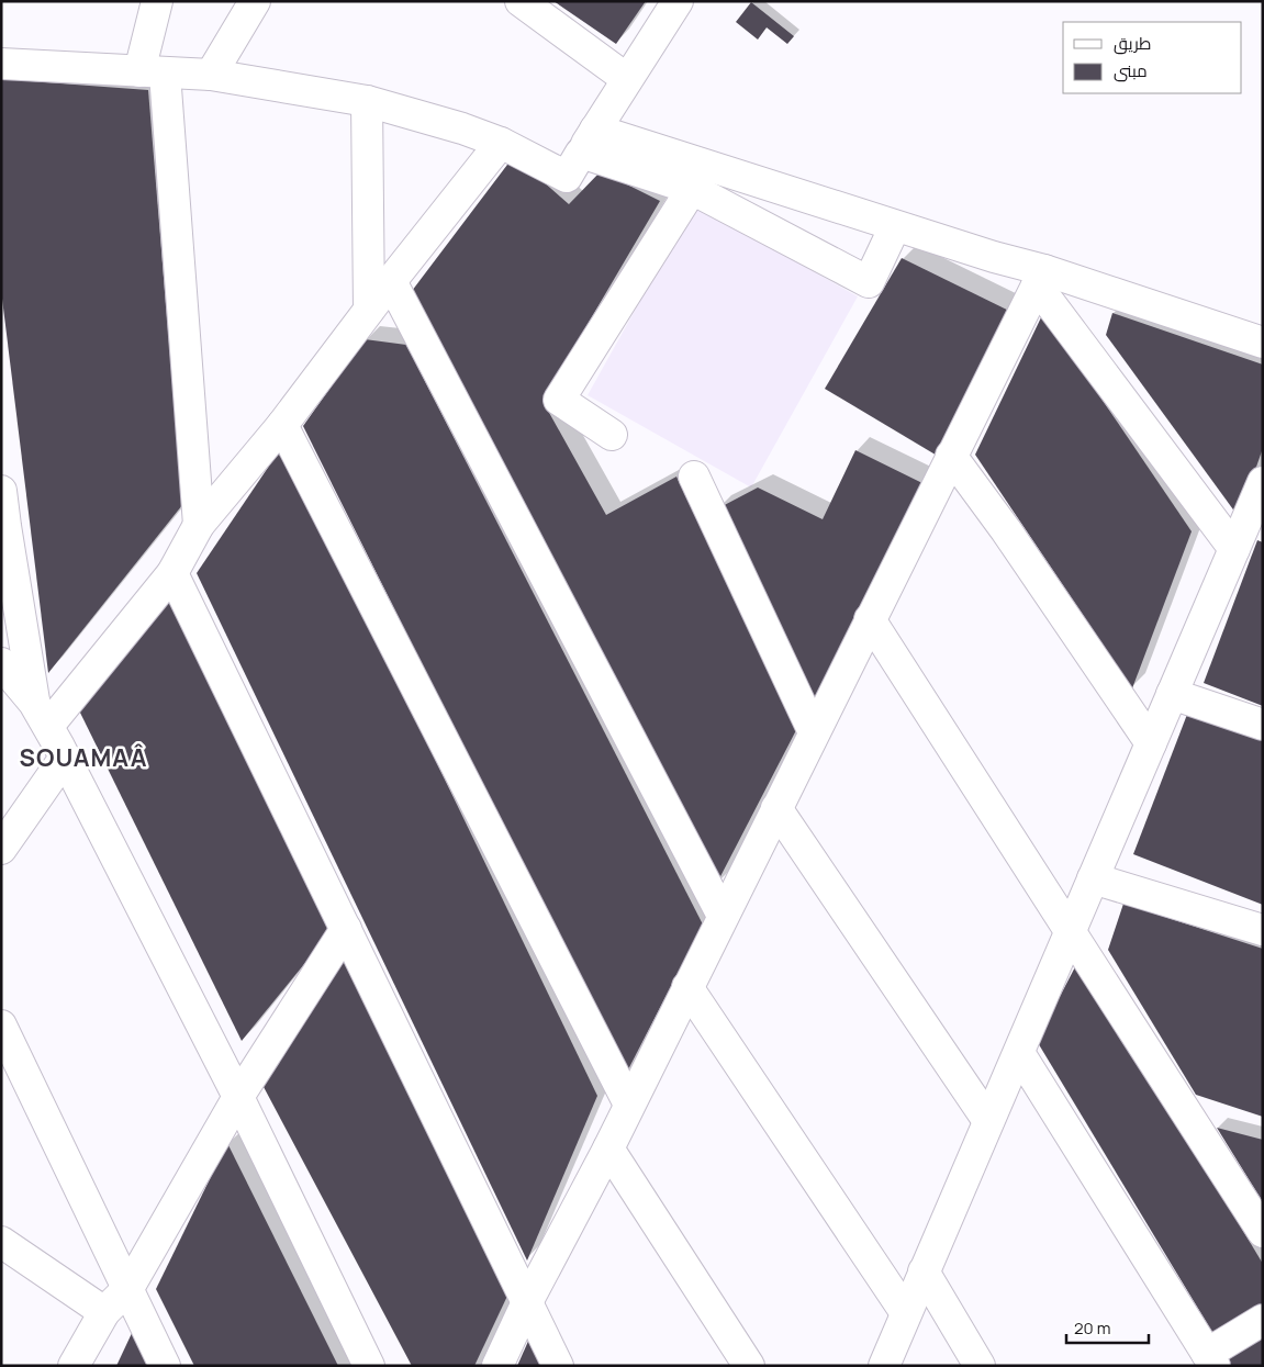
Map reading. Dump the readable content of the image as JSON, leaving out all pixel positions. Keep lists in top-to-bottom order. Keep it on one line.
{"districts":["SOUAMAÂ"],"legend":["طريق","مبنى"],"scale_bar":"20 m"}
